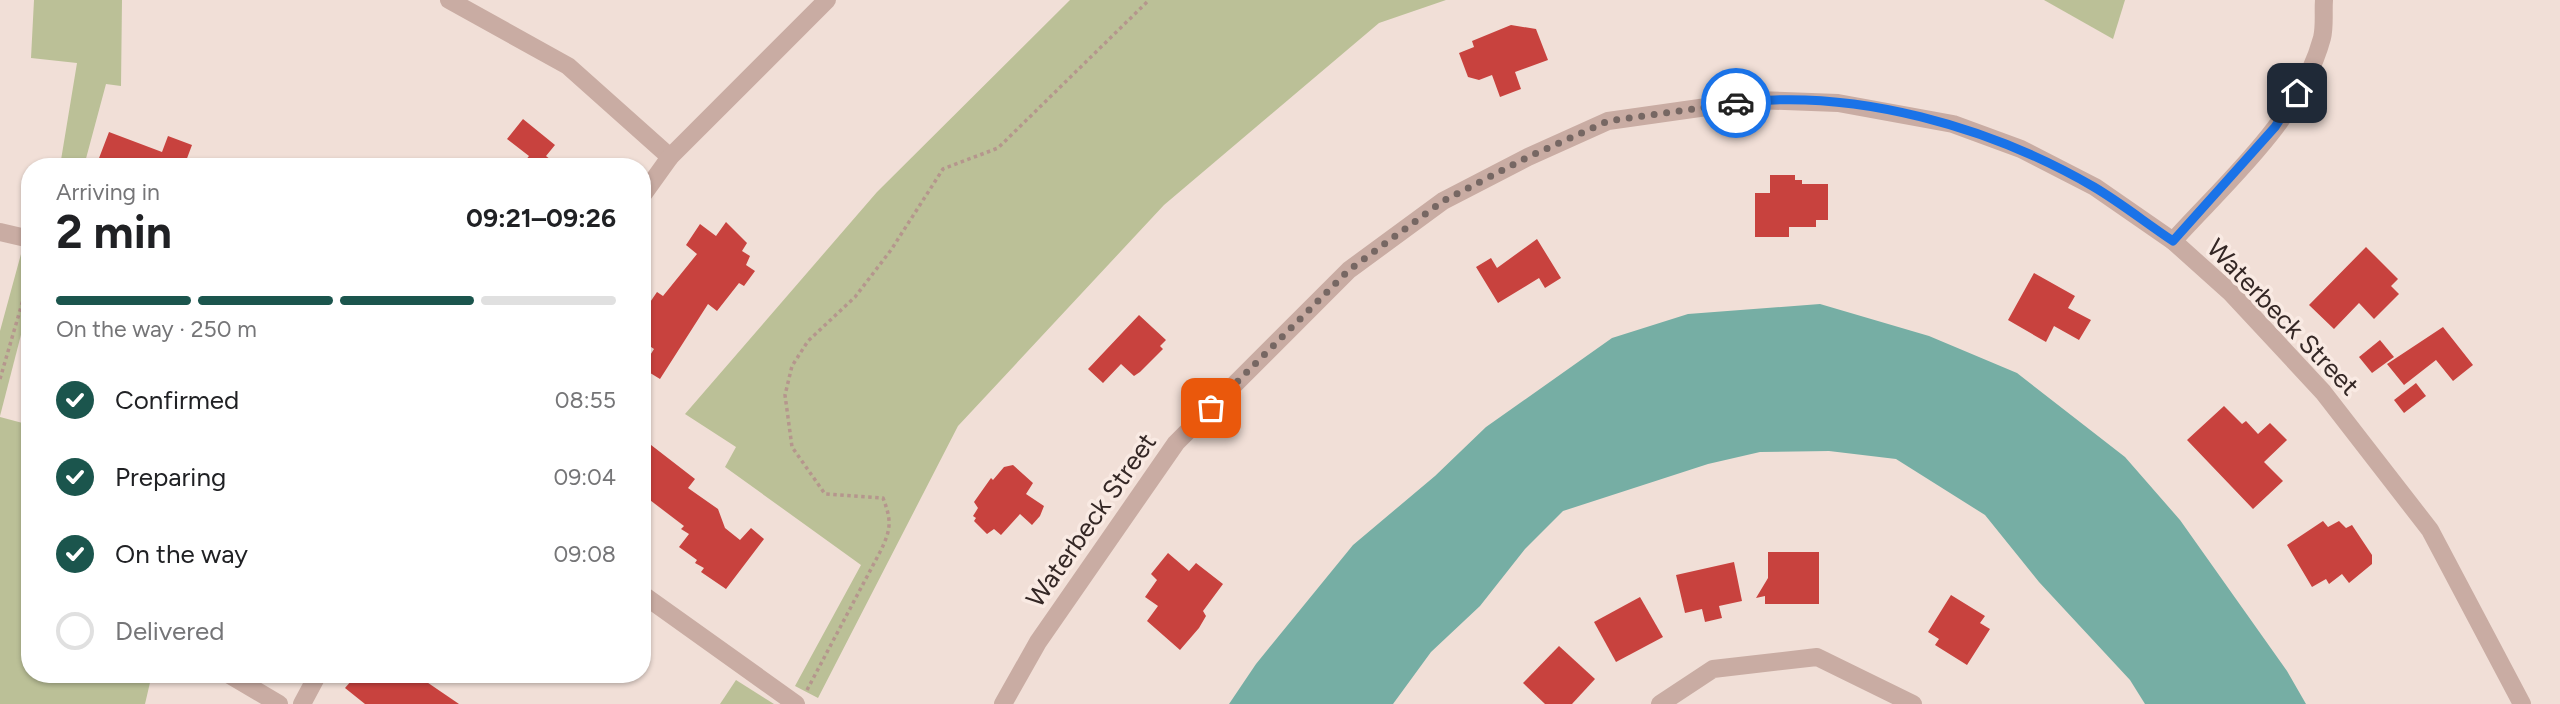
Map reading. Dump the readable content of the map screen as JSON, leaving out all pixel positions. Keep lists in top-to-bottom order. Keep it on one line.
{"streets":{"street":["Waterbeck Street"]},"page":{"heading":["2 min","Arriving in","09:21–09:26"],"bar":"On the way · 250 m","list":[["Confirmed","08:55"],["Preparing","09:04"],["On the way","09:08"],"Delivered"]}}
